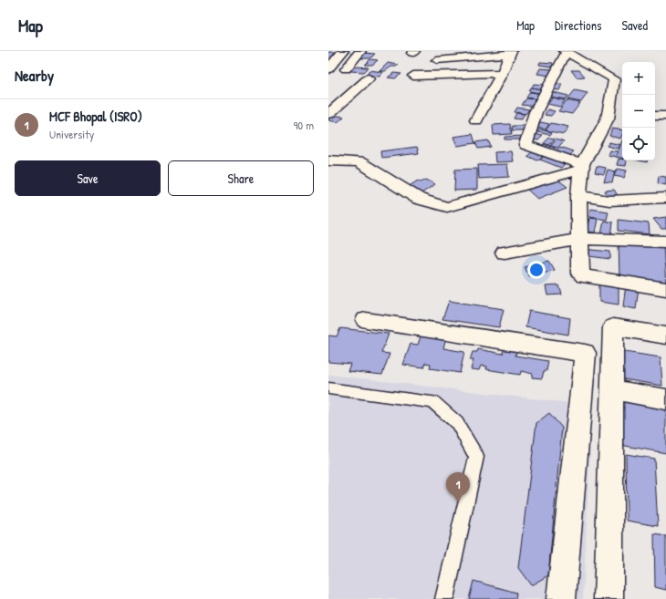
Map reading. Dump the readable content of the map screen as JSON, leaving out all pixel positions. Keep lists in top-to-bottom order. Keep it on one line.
{"page":{"header":"Map","nav":["Map","Directions","Saved"],"heading":"Nearby","map_buttons":["+","−"],"list":[{"mark":"1","name":"MCF Bhopal (ISRO)","note":"University","value":"90 m"}],"buttons":["Save","Share"],"pins":"1"}}
